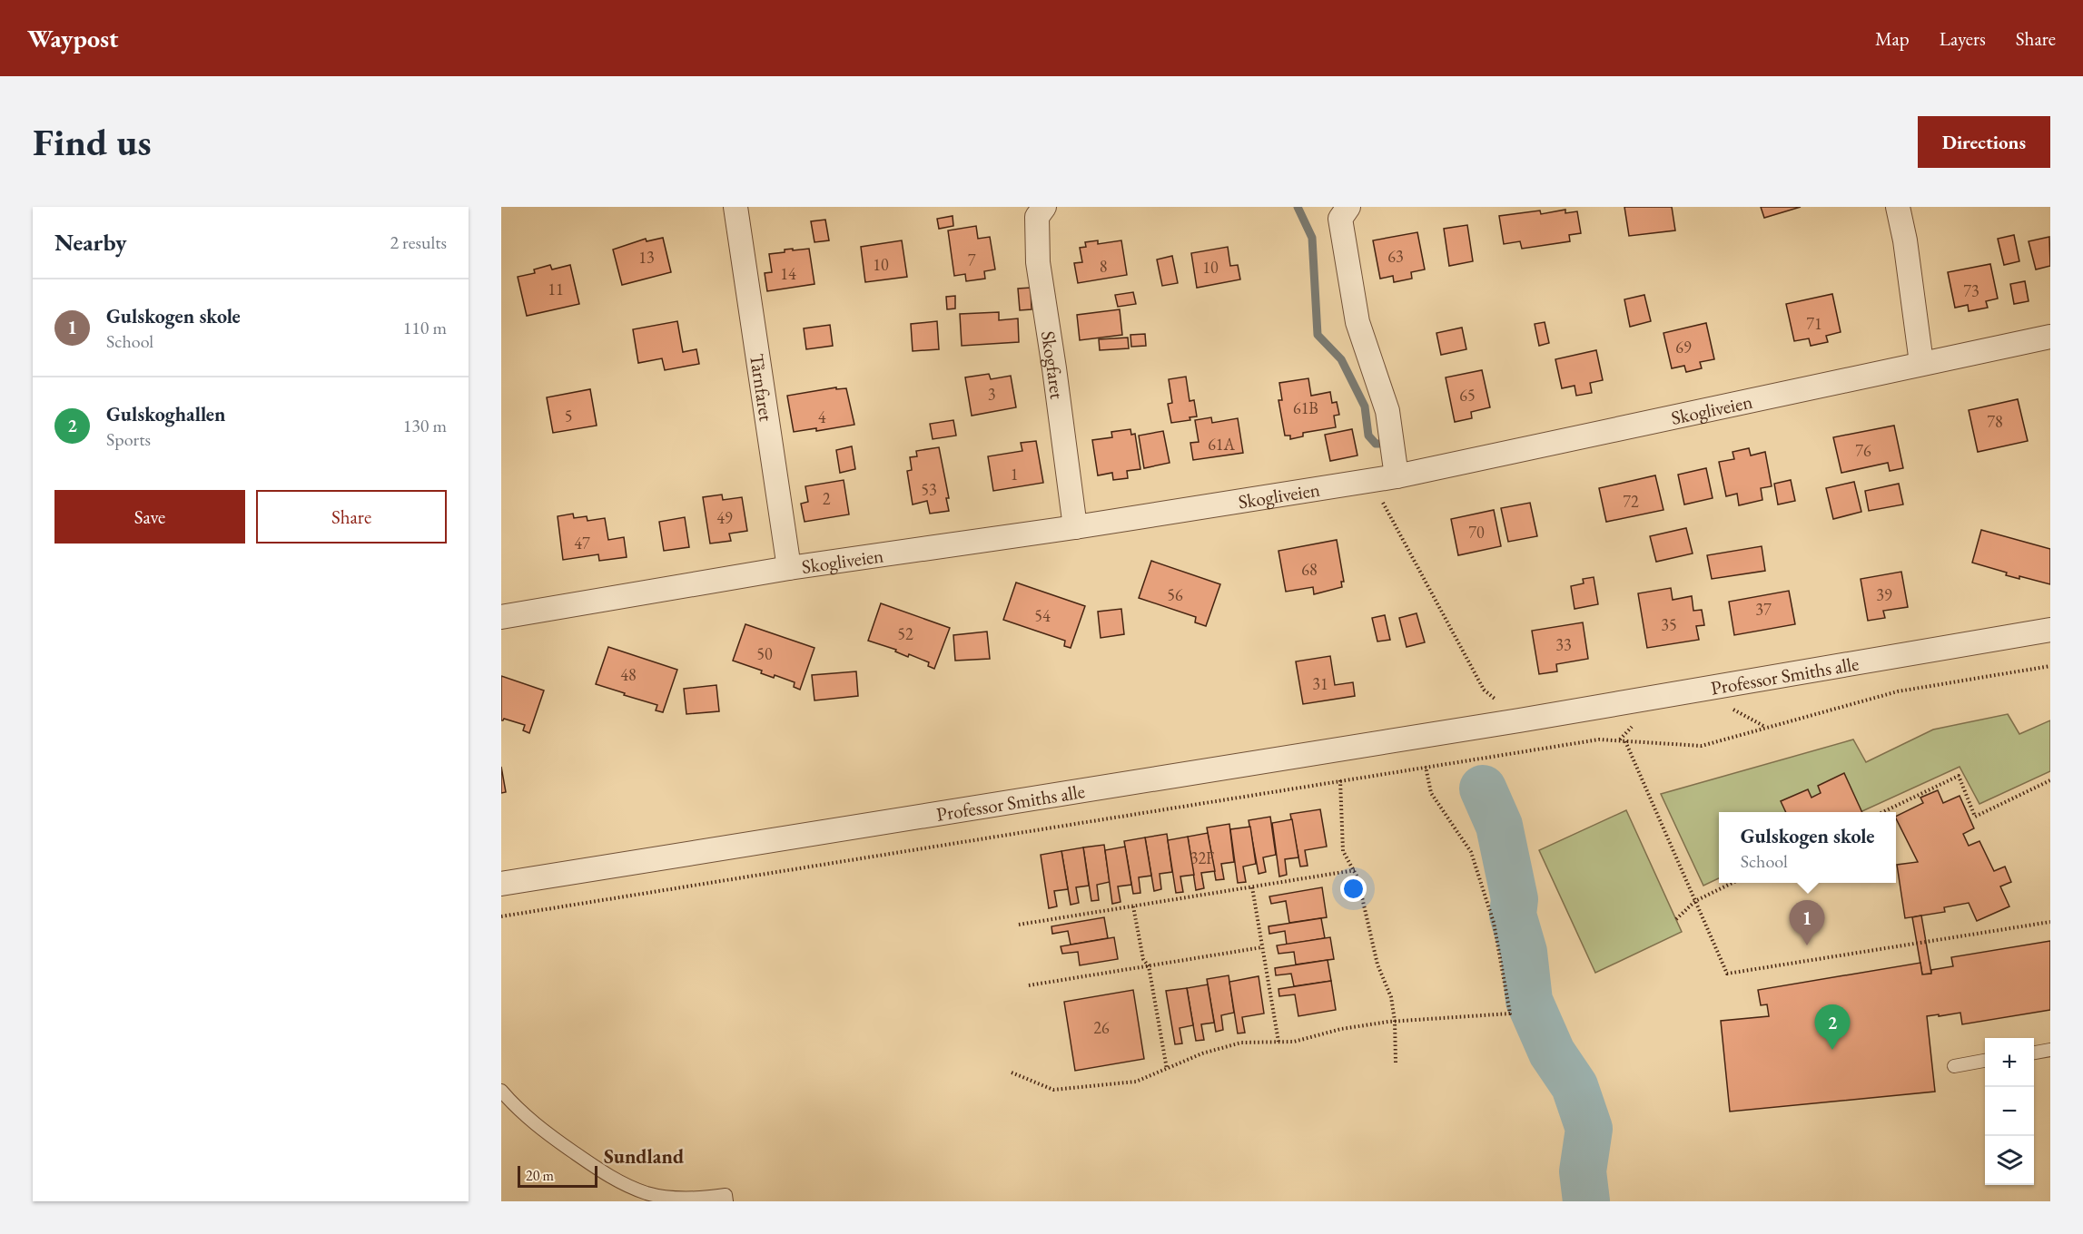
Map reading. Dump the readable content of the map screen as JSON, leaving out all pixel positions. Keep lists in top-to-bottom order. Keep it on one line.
{"streets":{"street":["Skogfaret","Tårnfaret","Skogliveien","Professor Smiths alle"]},"crossings":[["Skogfaret","Skogliveien"],["Tårnfaret","Skogliveien"]],"districts":["Sundland"],"house_numbers":["63","13","7","10","8","10","14","11","73","71","69","3","65","61B","5","4","78","61A","76","1","53","2","72","49","70","47","68","56","39","37","54","35","52","33","50","48","31","32F","26"],"scale_bar":"20 m","page":{"header":"Waypost","nav":["Map","Layers","Share"],"buttons":["Directions",["Save","Share"]],"title":"Find us","heading":["Nearby","2 results"],"list":[{"mark":"1","name":"Gulskogen skole","note":"School","value":"110 m"},{"mark":"2","name":"Gulskoghallen","note":"Sports","value":"130 m"}],"popup":["Gulskogen skole","School"],"pins":["1","2"],"map_buttons":["+","−"],"scale":"20 m"}}
